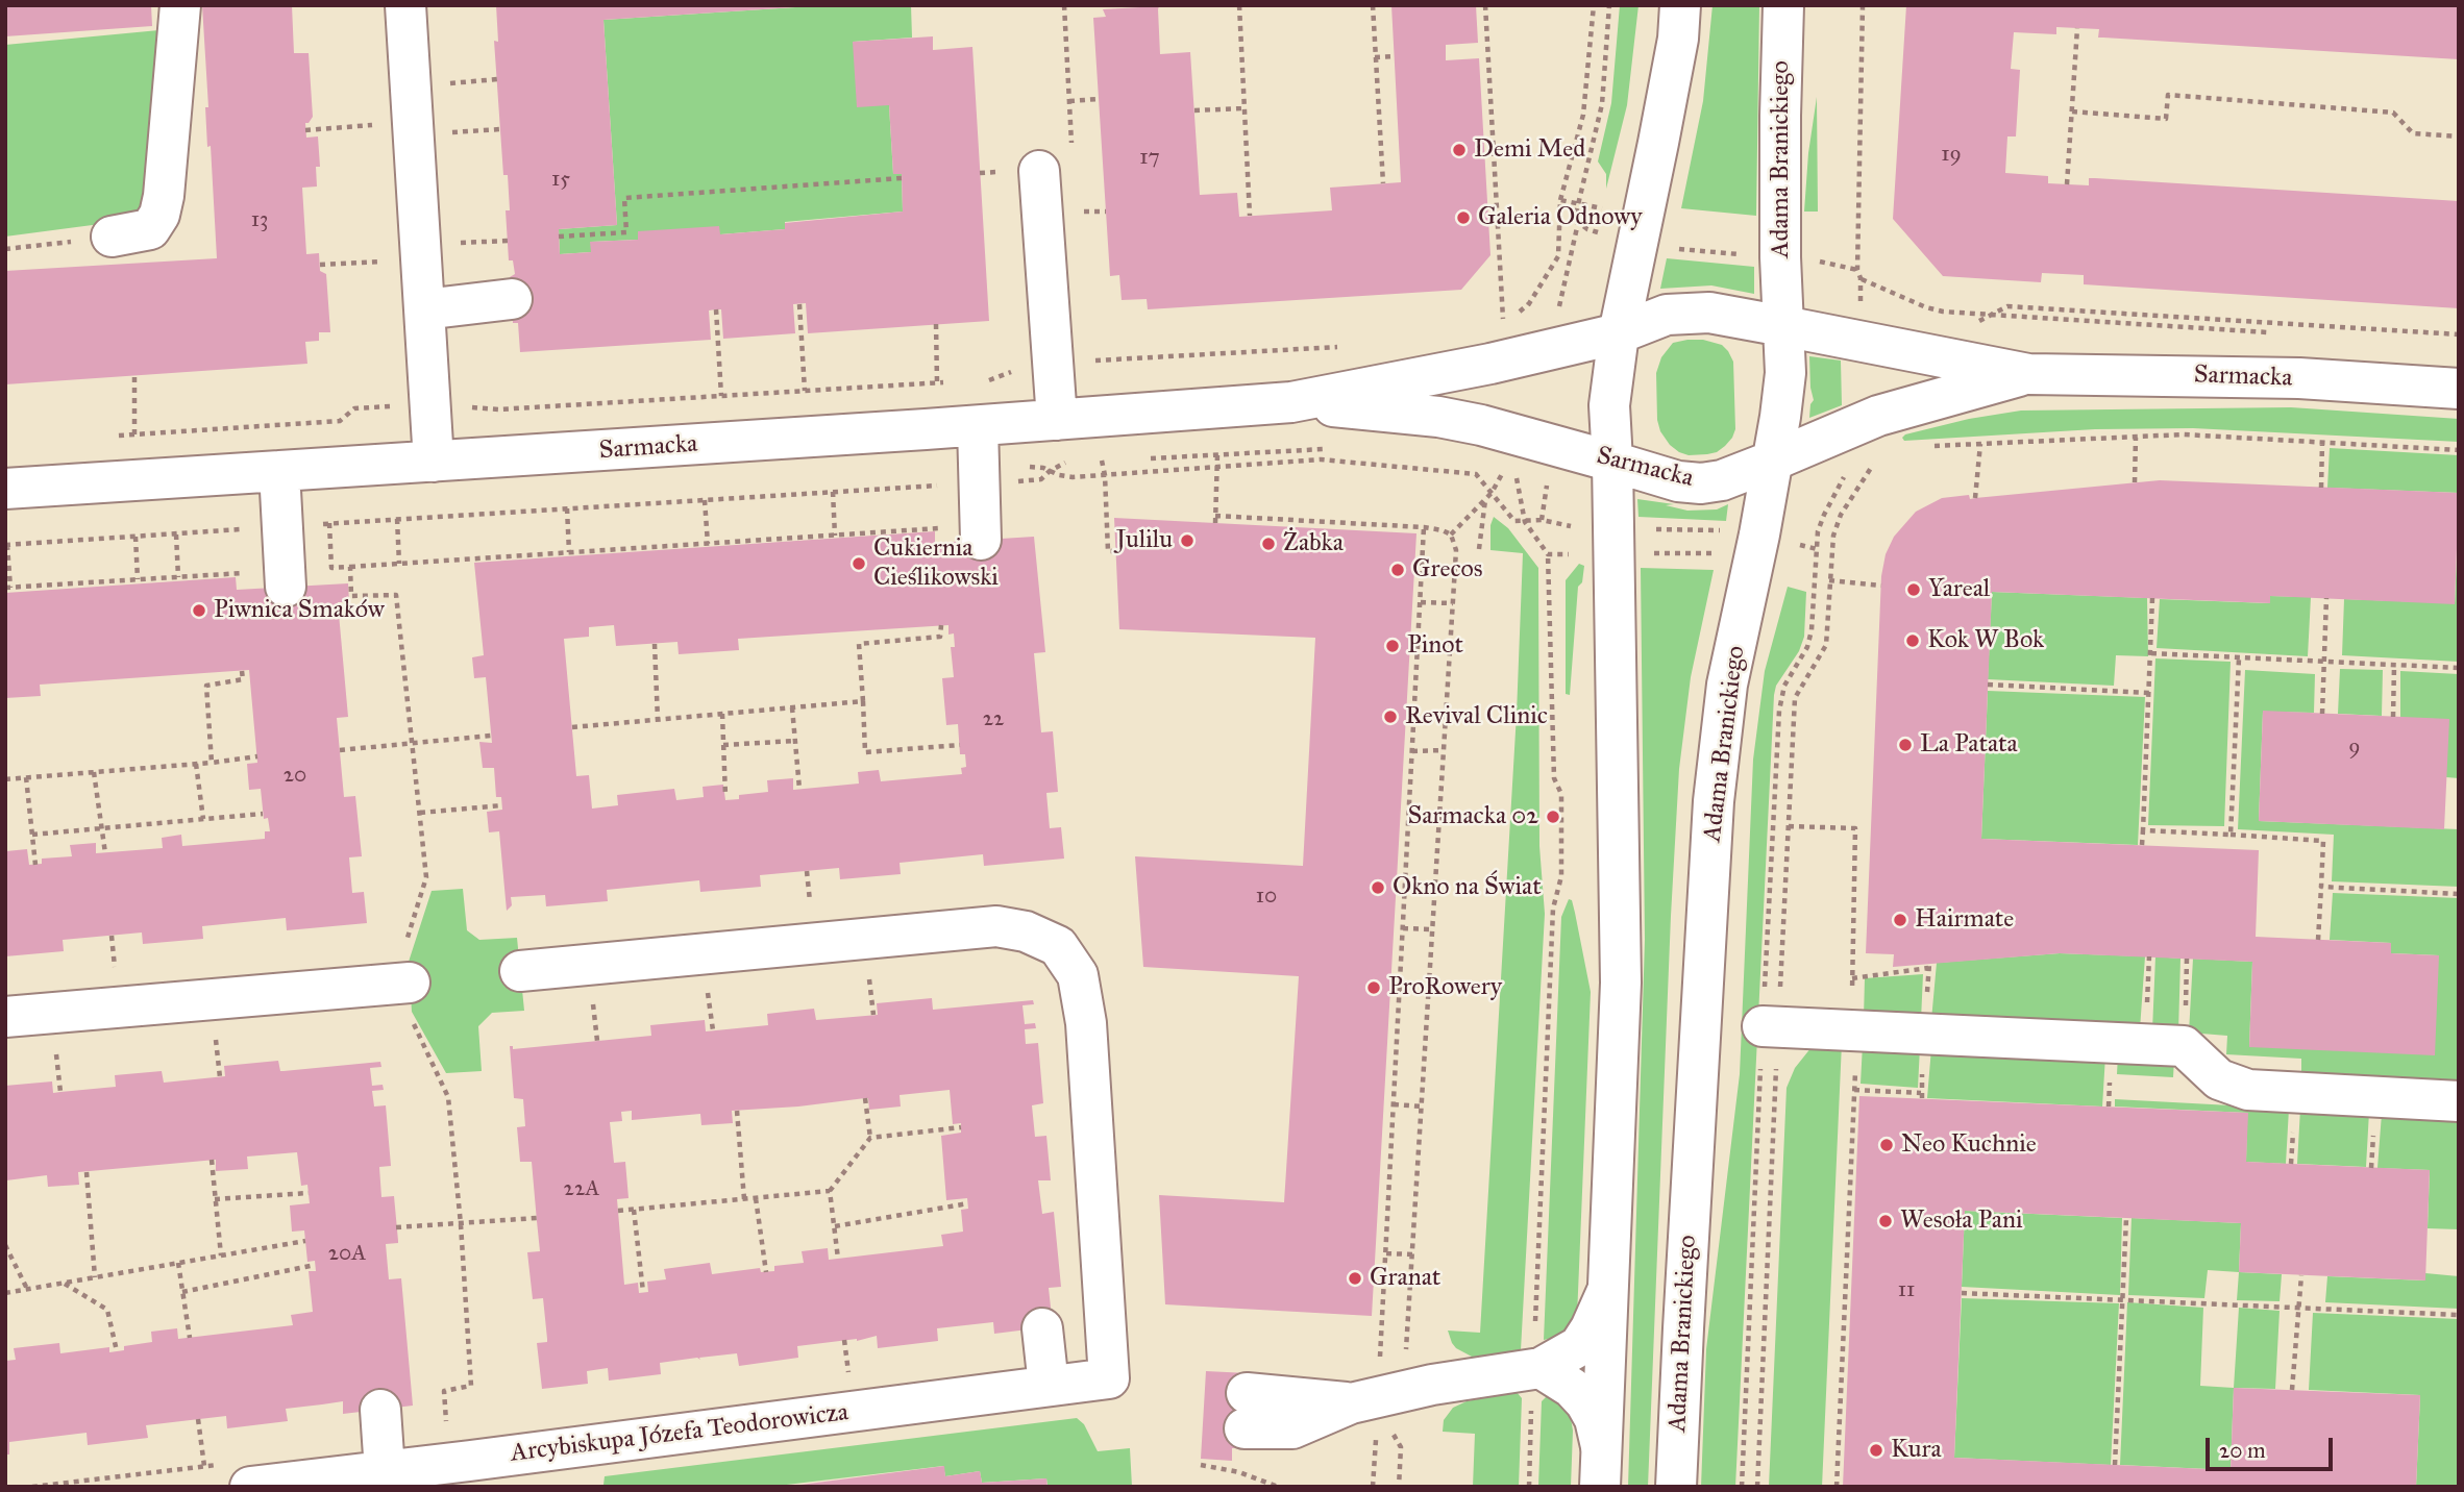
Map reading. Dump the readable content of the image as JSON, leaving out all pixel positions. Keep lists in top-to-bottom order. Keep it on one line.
{"streets":{"street":["Adama Branickiego","Sarmacka","Arcybiskupa Józefa Teodorowicza"]},"crossings":[["Adama Branickiego","Sarmacka"]],"places":["Demi Med","Galeria Odnowy","Julilu","Żabka","Cukiernia Cieślikowski","Grecos","Yareal","Piwnica Smaków","Kok W Bok","Pinot","Revival Clinic","La Patata","Sarmacka 02","Okno na Świat","Hairmate","ProRowery","Neo Kuchnie","Wesoła Pani","Granat","Kura"],"house_numbers":["19","17","15","13","22","9","20","10","22A","20A","11"],"scale_bar":"20 m"}
